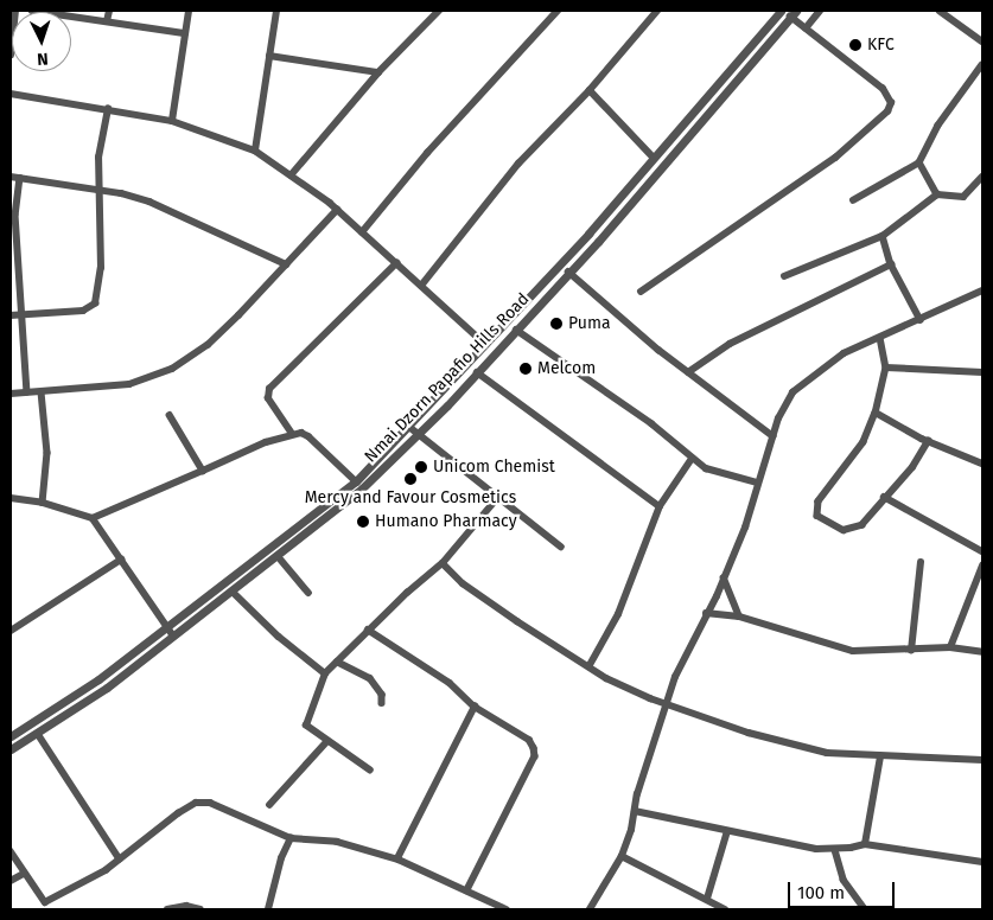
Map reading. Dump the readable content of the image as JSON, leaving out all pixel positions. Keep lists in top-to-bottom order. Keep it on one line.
{"streets":{"street":["Nmai Dzorn Papafio Hills Road"]},"places":["KFC","Puma","Melcom","Unicom Chemist","Mercy and Favour Cosmetics","Humano Pharmacy"],"scale_bar":"100 m","north":"bottom"}
